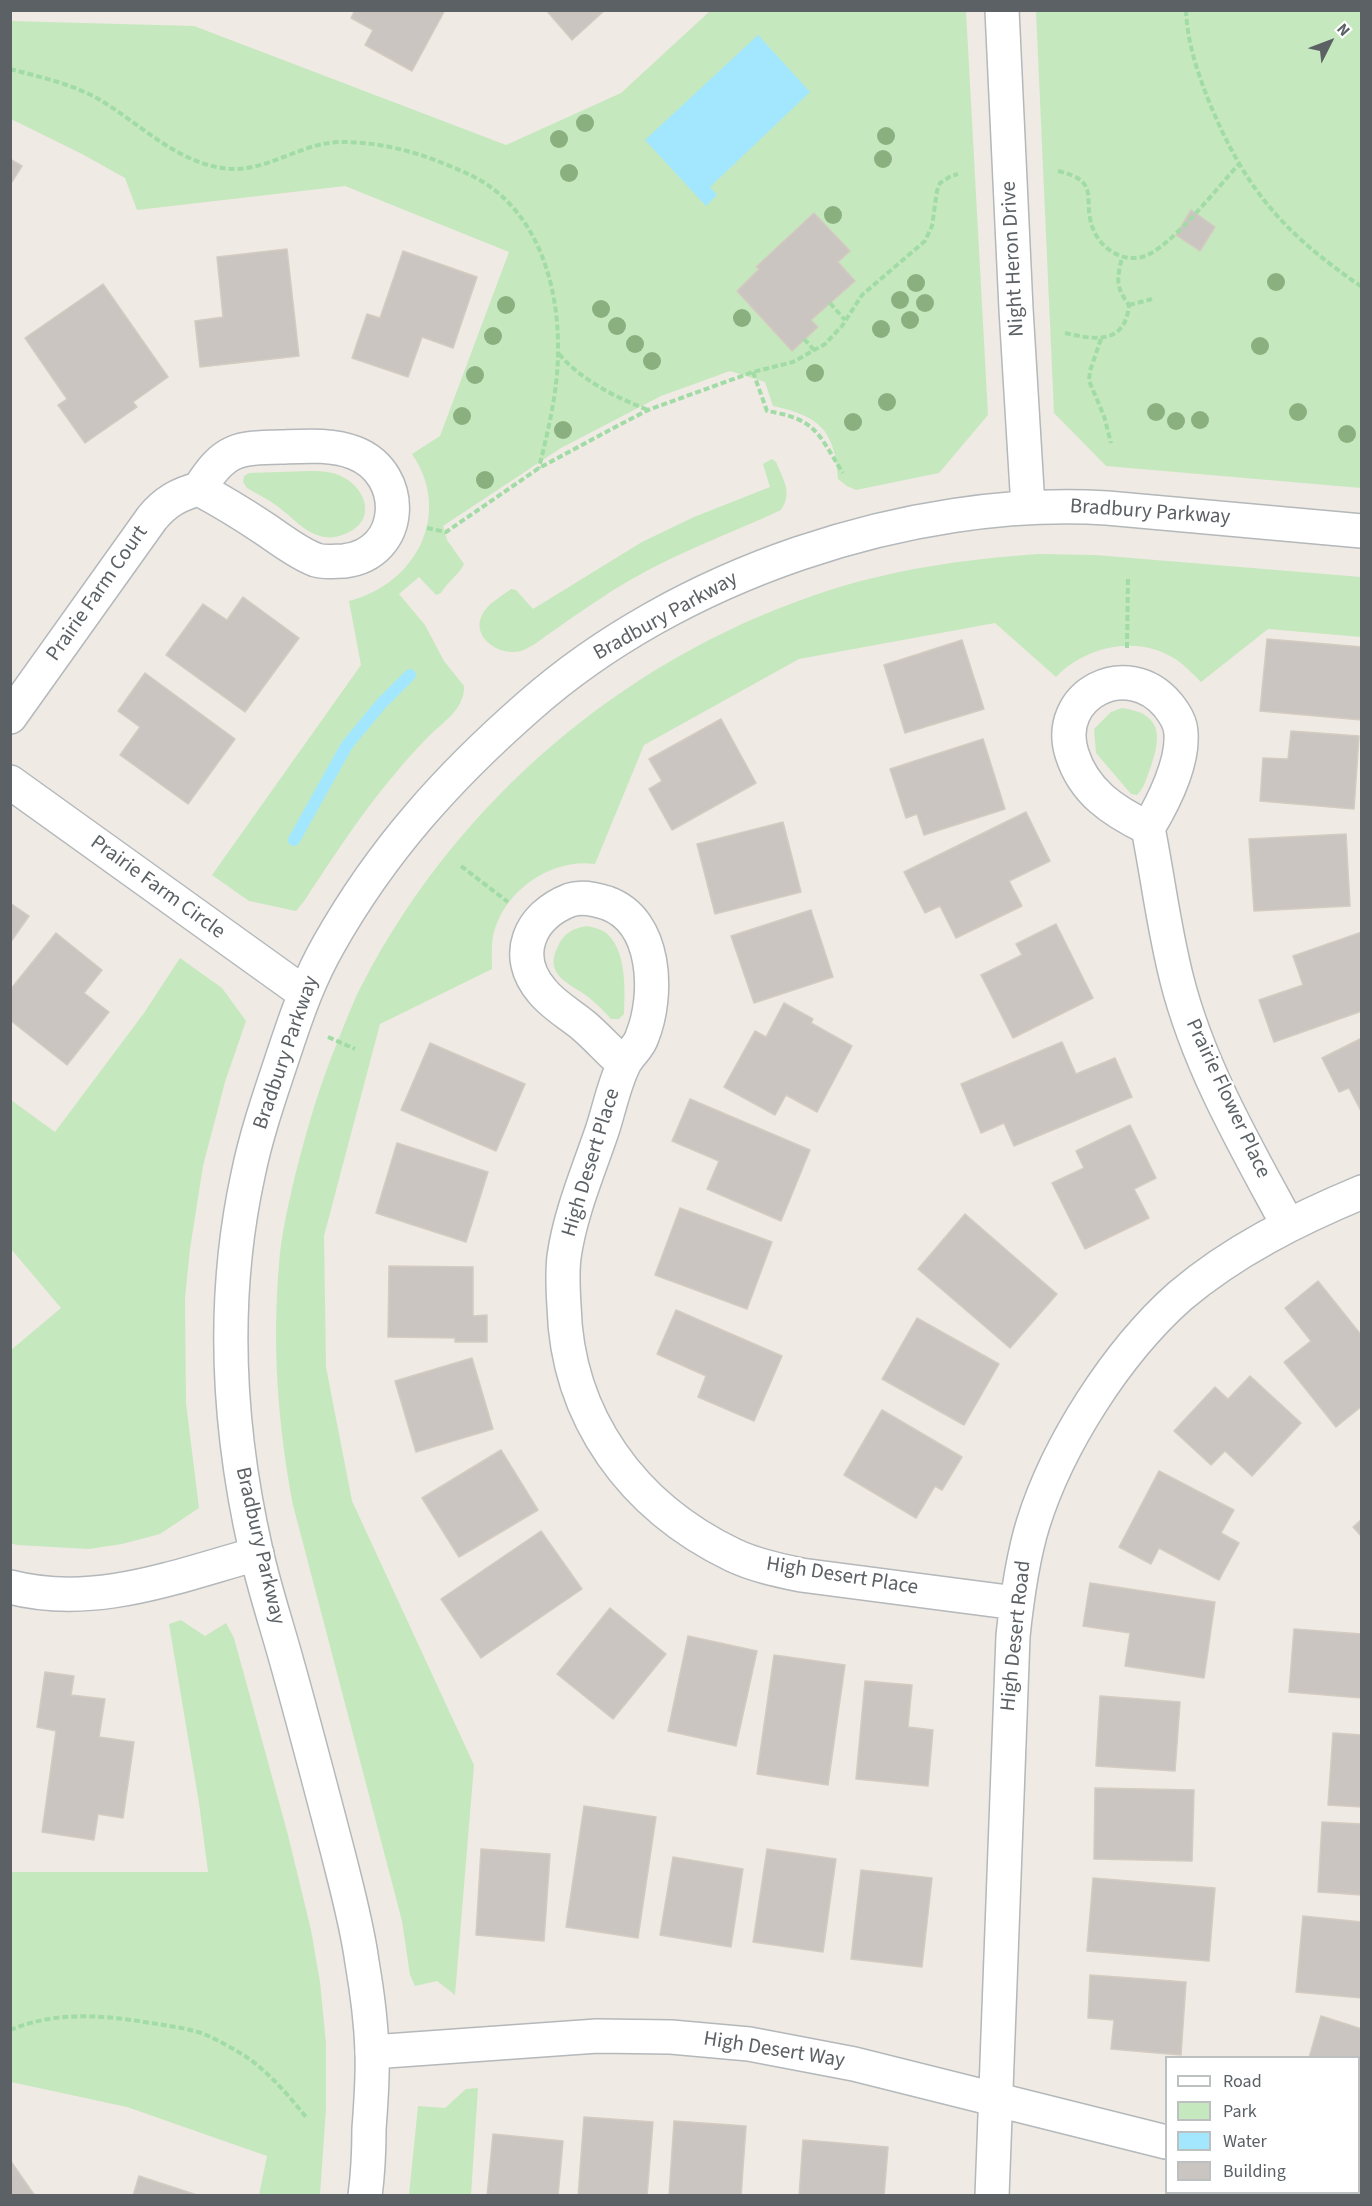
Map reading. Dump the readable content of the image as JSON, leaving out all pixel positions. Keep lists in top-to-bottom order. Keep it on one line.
{"streets":{"street":["Night Heron Drive","Bradbury Parkway","Prairie Farm Court","Prairie Farm Circle","Prairie Flower Place","High Desert Place","High Desert Road","High Desert Way"]},"crossings":[["Night Heron Drive","Bradbury Parkway"],["Bradbury Parkway","Prairie Farm Circle"],["Bradbury Parkway","High Desert Way"],["Prairie Flower Place","High Desert Road"],["High Desert Place","High Desert Road"],["High Desert Road","High Desert Way"]],"legend":["Road","Park","Water","Building"],"north":"top right"}
